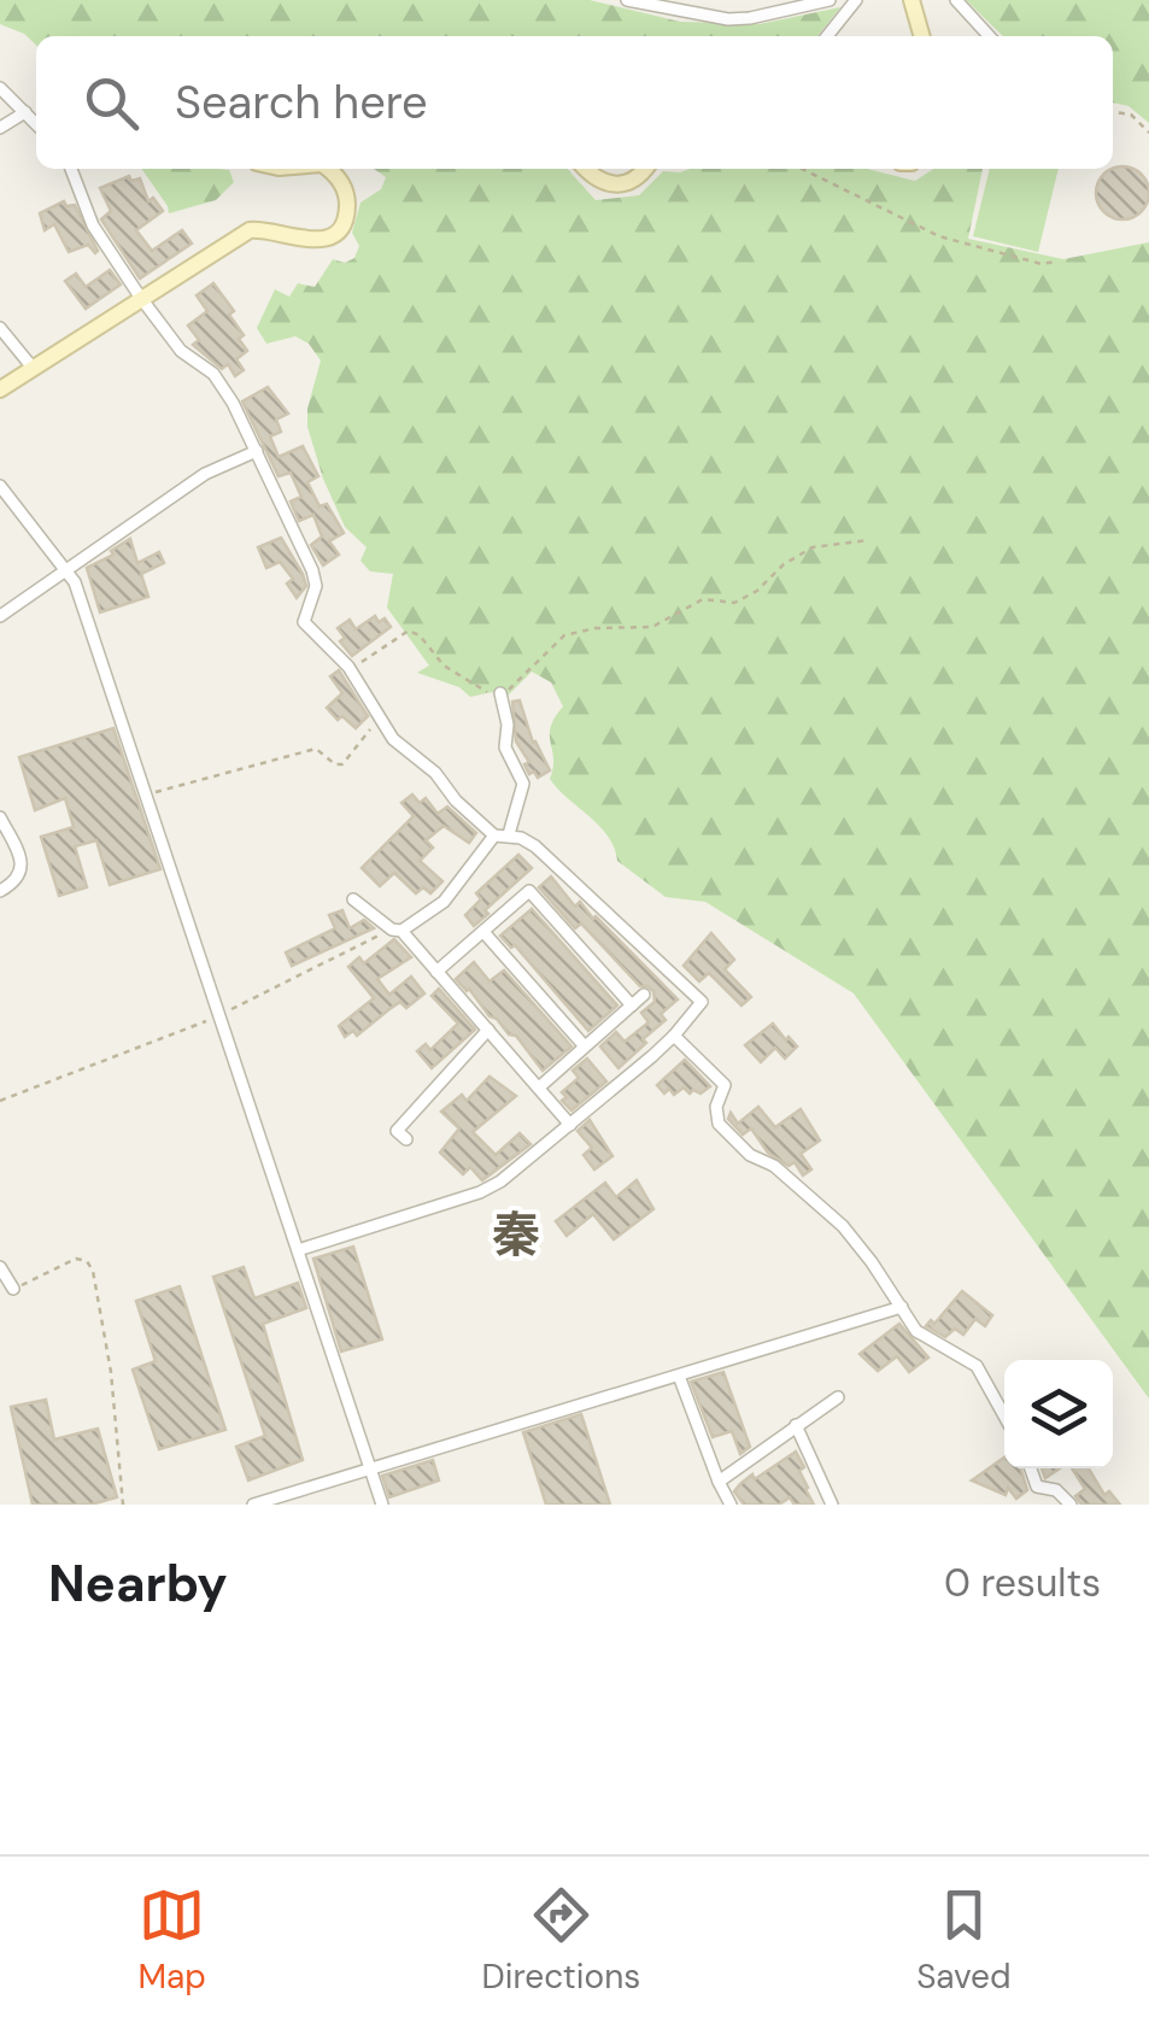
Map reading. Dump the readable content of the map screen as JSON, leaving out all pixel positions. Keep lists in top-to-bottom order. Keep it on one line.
{"districts":["秦"],"page":{"search":"Search here","heading":["Nearby","0 results"],"nav":["Map","Directions","Saved"]}}
